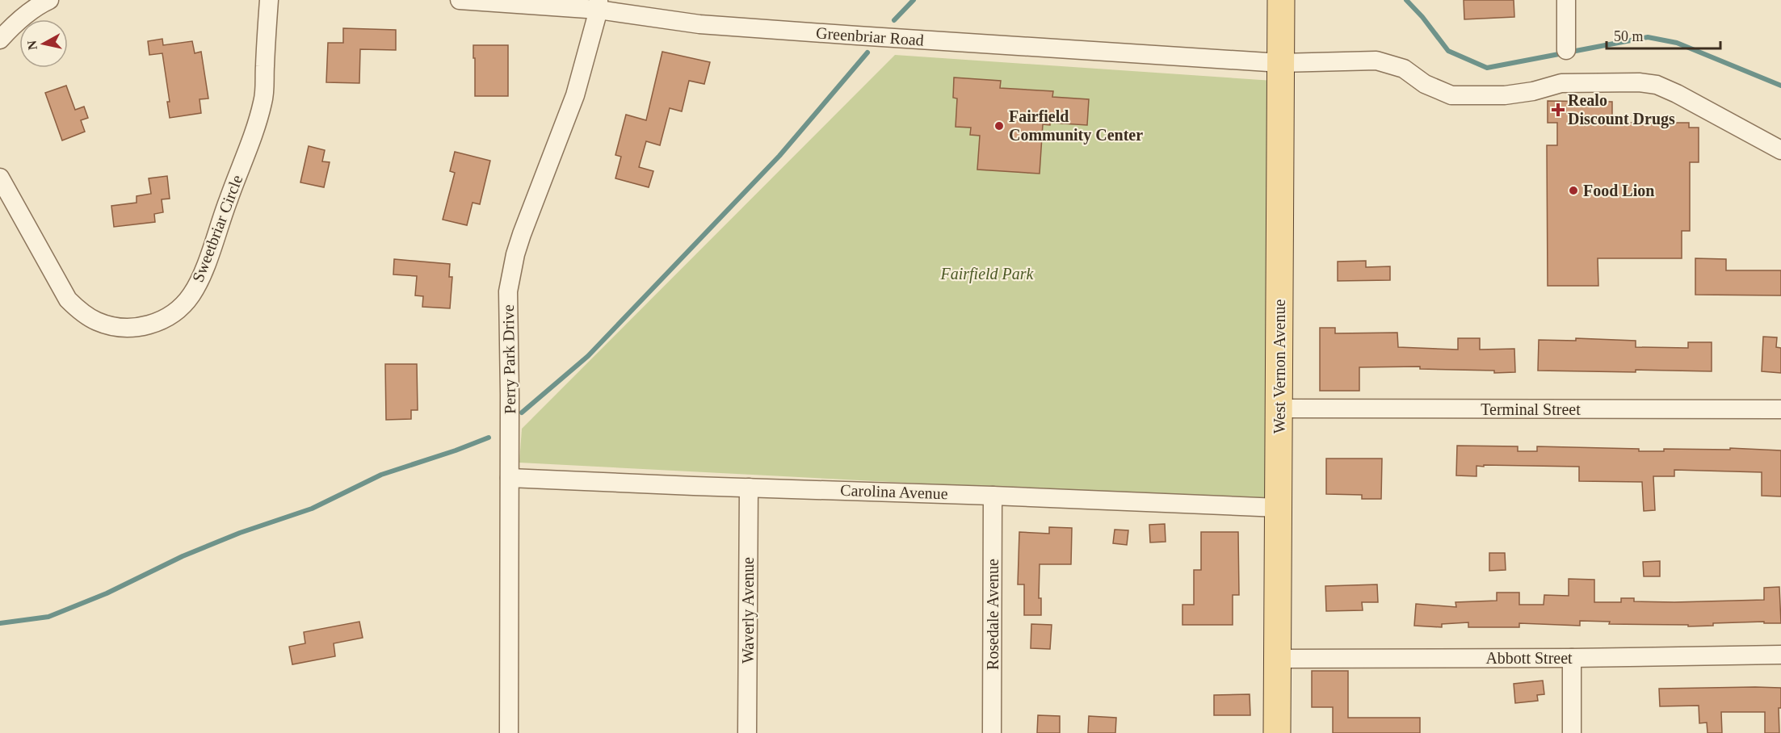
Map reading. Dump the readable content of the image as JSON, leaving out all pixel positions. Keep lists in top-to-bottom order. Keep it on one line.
{"streets":{"main road":["West Vernon Avenue"],"street":["Greenbriar Road","Sweetbriar Circle","Perry Park Drive","Terminal Street","Carolina Avenue","Waverly Avenue","Rosedale Avenue","Abbott Street"]},"crossings":[["Greenbriar Road","Perry Park Drive"],["Greenbriar Road","West Vernon Avenue"],["Perry Park Drive","Carolina Avenue"],["West Vernon Avenue","Terminal Street"],["West Vernon Avenue","Carolina Avenue"],["West Vernon Avenue","Abbott Street"],["Carolina Avenue","Waverly Avenue"],["Carolina Avenue","Rosedale Avenue"]],"parks":["Fairfield Park"],"places":{"health":["Realo Discount Drugs"],"other":["Fairfield Community Center","Food Lion"]},"scale_bar":"50 m","north":"left"}
